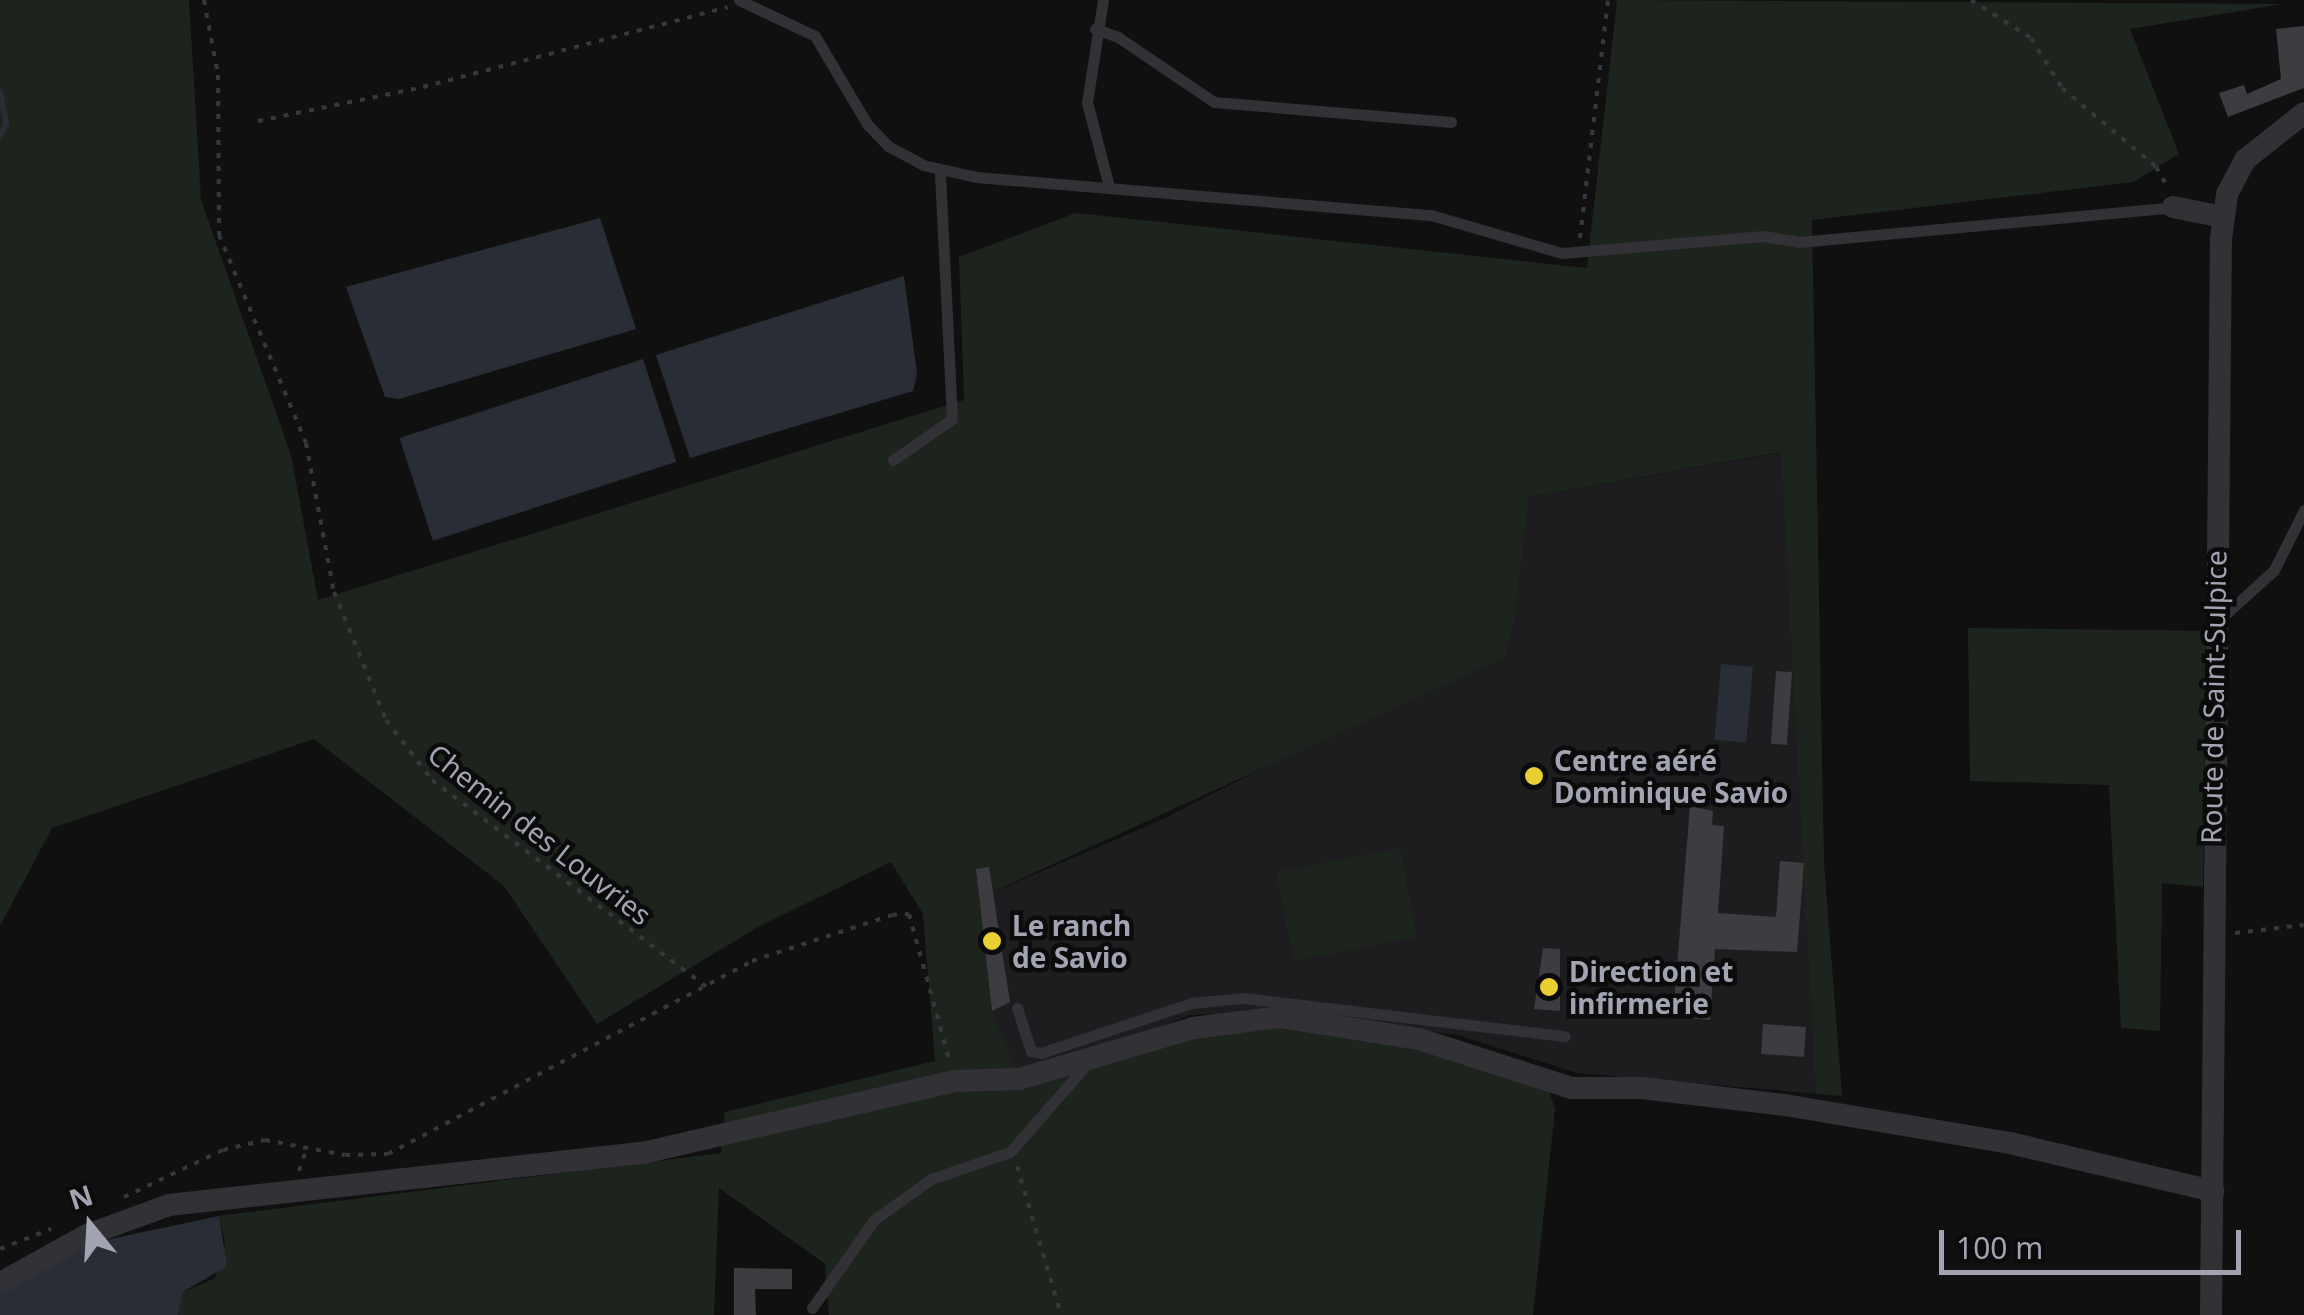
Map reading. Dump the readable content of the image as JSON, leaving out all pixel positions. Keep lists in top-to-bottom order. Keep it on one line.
{"streets":{"street":["Route de Saint-Sulpice"],"path":["Chemin des Louvries"]},"places":["Centre aéré Dominique Savio","Le ranch de Savio","Direction et infirmerie"],"scale_bar":"100 m","north":"top"}
